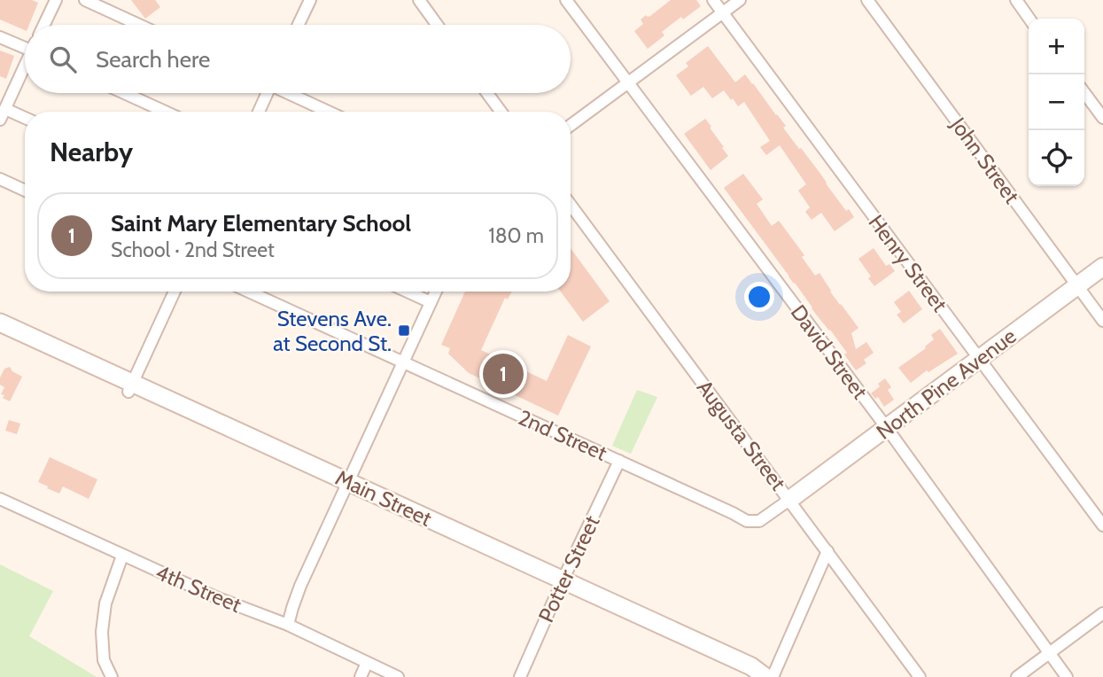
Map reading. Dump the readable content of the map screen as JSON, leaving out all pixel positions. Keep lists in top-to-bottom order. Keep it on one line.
{"streets":{"main road":["North Pine Avenue","Main Street"],"street":["John Street","Henry Street","David Street","2nd Street","Augusta Street","Potter Street","4th Street"]},"crossings":[["John Street","North Pine Avenue"],["Henry Street","North Pine Avenue"],["David Street","North Pine Avenue"],["North Pine Avenue","2nd Street"],["North Pine Avenue","Augusta Street"],["2nd Street","Augusta Street"],["2nd Street","Potter Street"],["Main Street","Potter Street"]],"places":{"transit":["Stevens Ave. at Second St."]},"page":{"map_buttons":["+","−"],"search":"Search here","heading":"Nearby","list":[{"mark":"1","name":"Saint Mary Elementary School","note":"School · 2nd Street","value":"180 m"}],"pins":"1"}}
